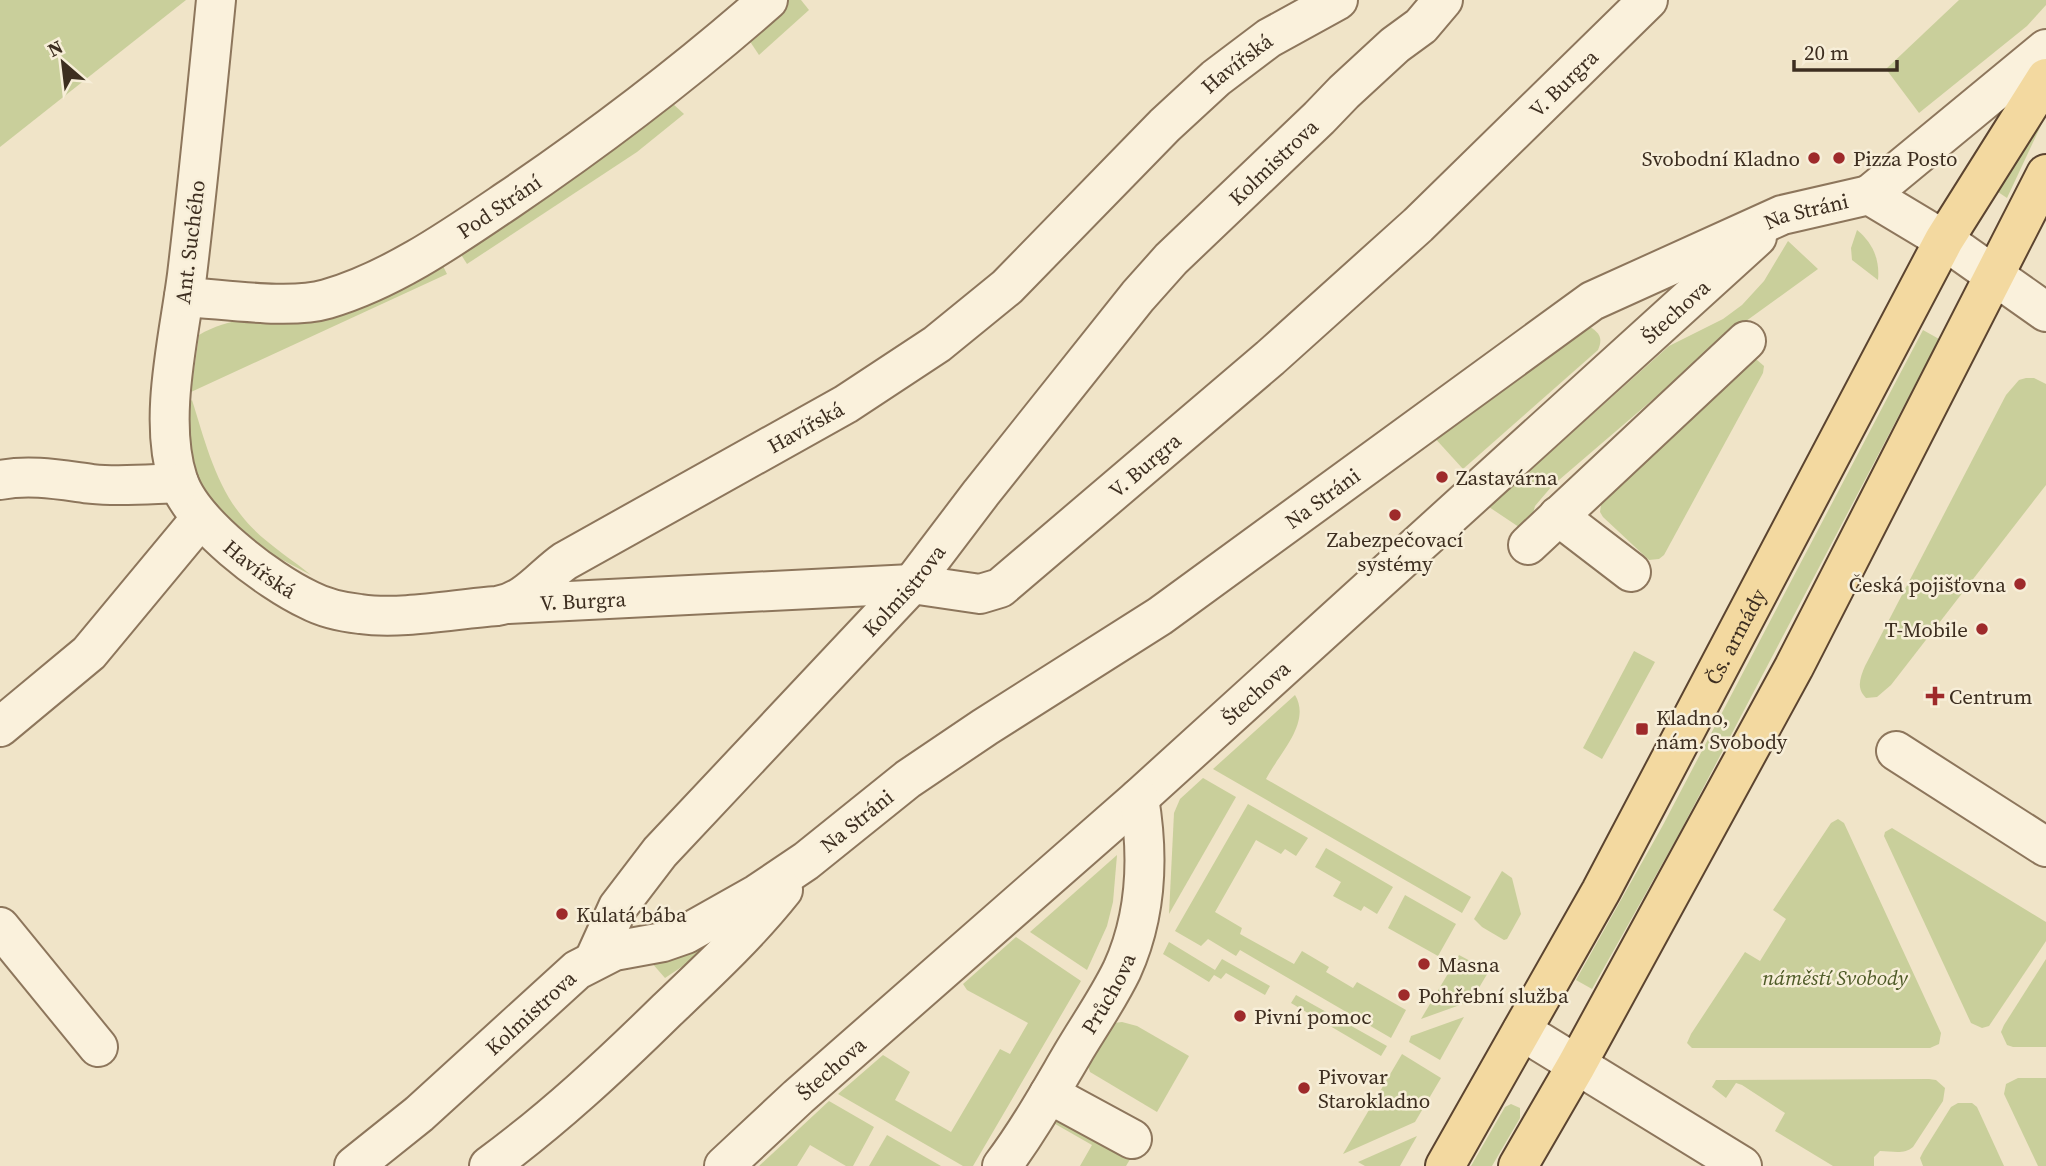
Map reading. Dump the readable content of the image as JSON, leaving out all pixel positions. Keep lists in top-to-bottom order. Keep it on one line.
{"streets":{"main road":["Čs. armády"],"street":["Havířská","V. Burgra","Kolmistrova","Pod Strání","Na Stráni","Ant. Suchého","Štechova","Průchova"]},"crossings":[["Havířská","V. Burgra"],["Havířská","Ant. Suchého"],["V. Burgra","Kolmistrova"],["Kolmistrova","Na Stráni"],["Pod Strání","Ant. Suchého"],["Na Stráni","Štechova"],["Na Stráni","Čs. armády"],["Štechova","Průchova"]],"parks":["náměstí Svobody"],"places":{"other":["Svobodní Kladno","Pizza Posto","Zastavárna","Zabezpečovací systémy","Česká pojišťovna","T-Mobile","Kulatá bába","Masna","Pohřební služba","Pivní pomoc","Pivovar Starokladno"],"health":["Centrum"],"transit":["Kladno, nám. Svobody"]},"scale_bar":"20 m","north":"top left"}
